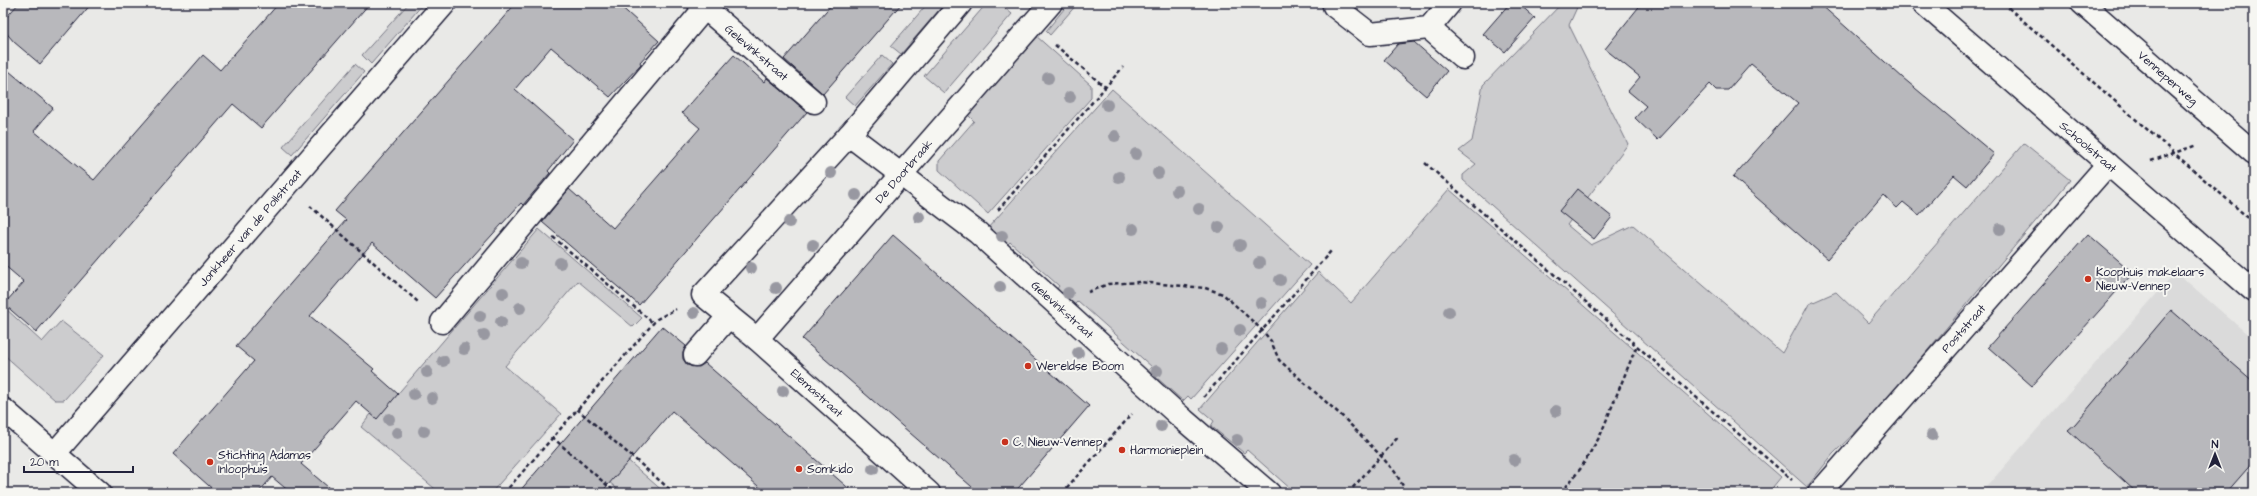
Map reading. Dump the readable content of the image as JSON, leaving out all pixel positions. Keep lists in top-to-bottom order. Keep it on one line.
{"streets":{"street":["Gelevinkstraat","Venneperweg","Schoolstraat","De Doorbraak","Jonkheer van de Pollstraat","Poststraat","Elemastraat"]},"crossings":[["Gelevinkstraat","De Doorbraak"],["Schoolstraat","Poststraat"],["De Doorbraak","Elemastraat"]],"places":["Koophuis makelaars Nieuw-Vennep","Wereldse Boom","C. Nieuw-Vennep","Harmonieplein","Stichting Adamas Inloophuis","Somkido"],"scale_bar":"20 m","north":"top"}
